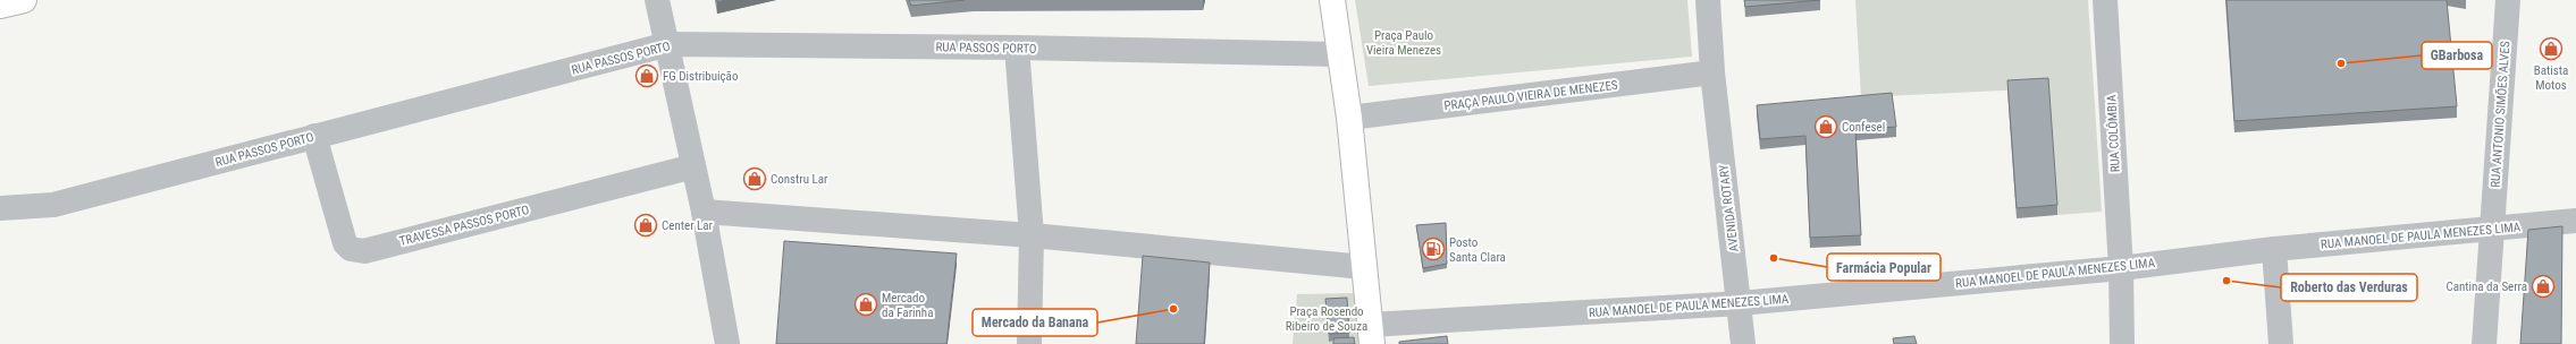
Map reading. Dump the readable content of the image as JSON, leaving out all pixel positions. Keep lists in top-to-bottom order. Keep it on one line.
{"streets":{"street":["RUA PASSOS PORTO","PRAÇA PAULO VIEIRA DE MENEZES","RUA ANTONIO SIMÕES ALVES","RUA COLÔMBIA","AVENIDA ROTARY","TRAVESSA PASSOS PORTO","RUA MANOEL DE PAULA MENEZES LIMA"]},"crossings":[["RUA PASSOS PORTO","TRAVESSA PASSOS PORTO"],["PRAÇA PAULO VIEIRA DE MENEZES","AVENIDA ROTARY"],["RUA ANTONIO SIMÕES ALVES","RUA MANOEL DE PAULA MENEZES LIMA"],["RUA COLÔMBIA","RUA MANOEL DE PAULA MENEZES LIMA"],["AVENIDA ROTARY","RUA MANOEL DE PAULA MENEZES LIMA"]],"parks":["Praça Paulo Vieira Menezes","Praça Rosendo Ribeiro de Souza"],"places":{"shop":["Batista Motos","FG Distribuição","Confesel","Constru Lar","Center Lar","Cantina da Serra","Mercado da Farinha"],"other":["GBarbosa","Farmácia Popular","Roberto das Verduras","Mercado da Banana"],"fuel station":["Posto Santa Clara"]}}
